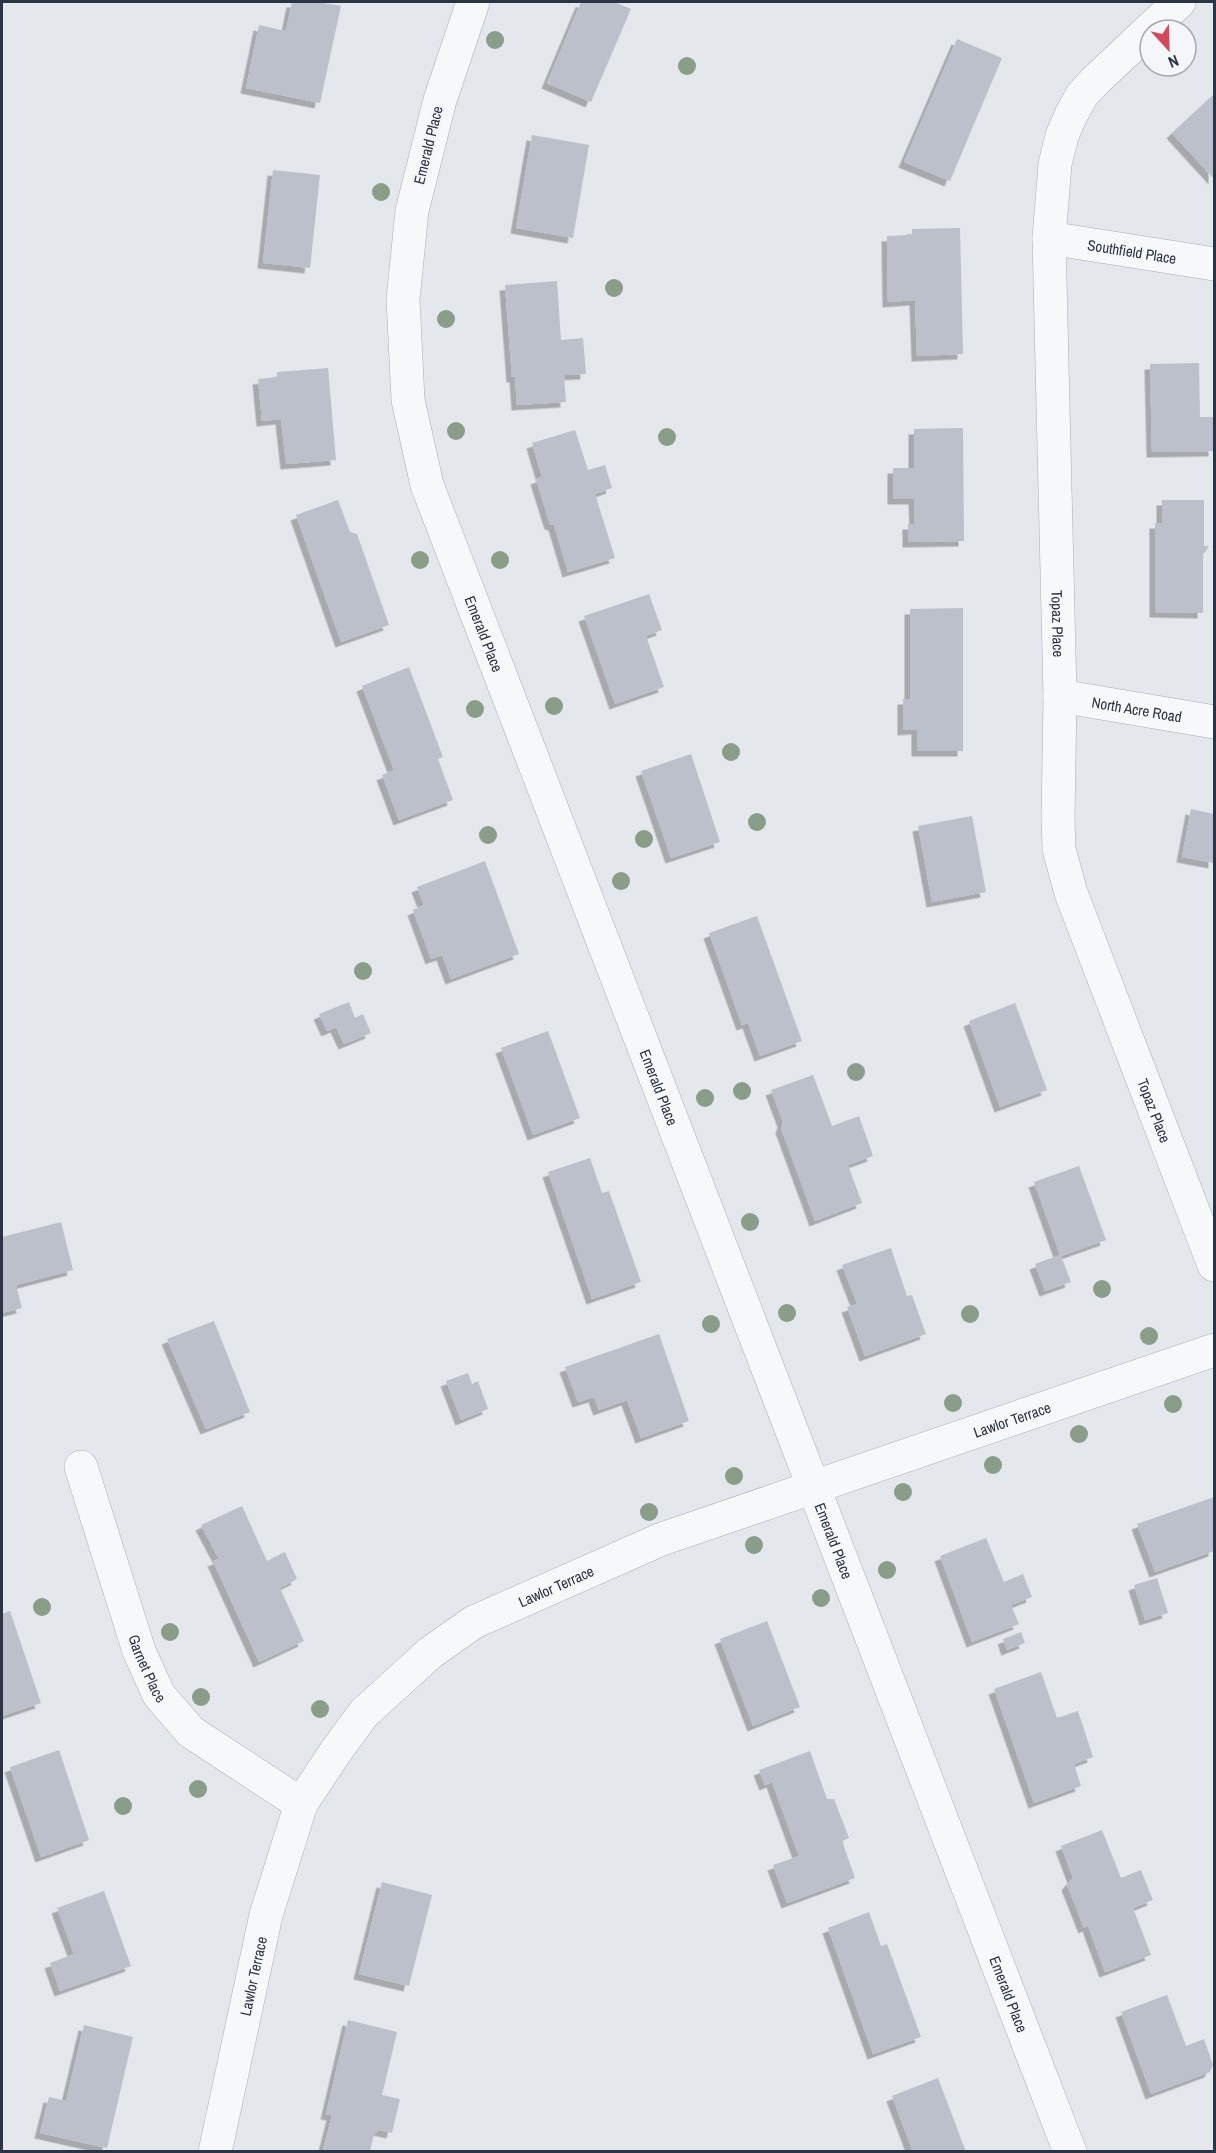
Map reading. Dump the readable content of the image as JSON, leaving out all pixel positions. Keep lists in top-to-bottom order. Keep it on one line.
{"streets":{"street":["Emerald Place","Southfield Place","Topaz Place","North Acre Road","Lawlor Terrace","Garnet Place"]},"crossings":[["Emerald Place","Lawlor Terrace"],["Southfield Place","Topaz Place"],["Topaz Place","North Acre Road"],["Lawlor Terrace","Garnet Place"]],"north":"bottom"}
